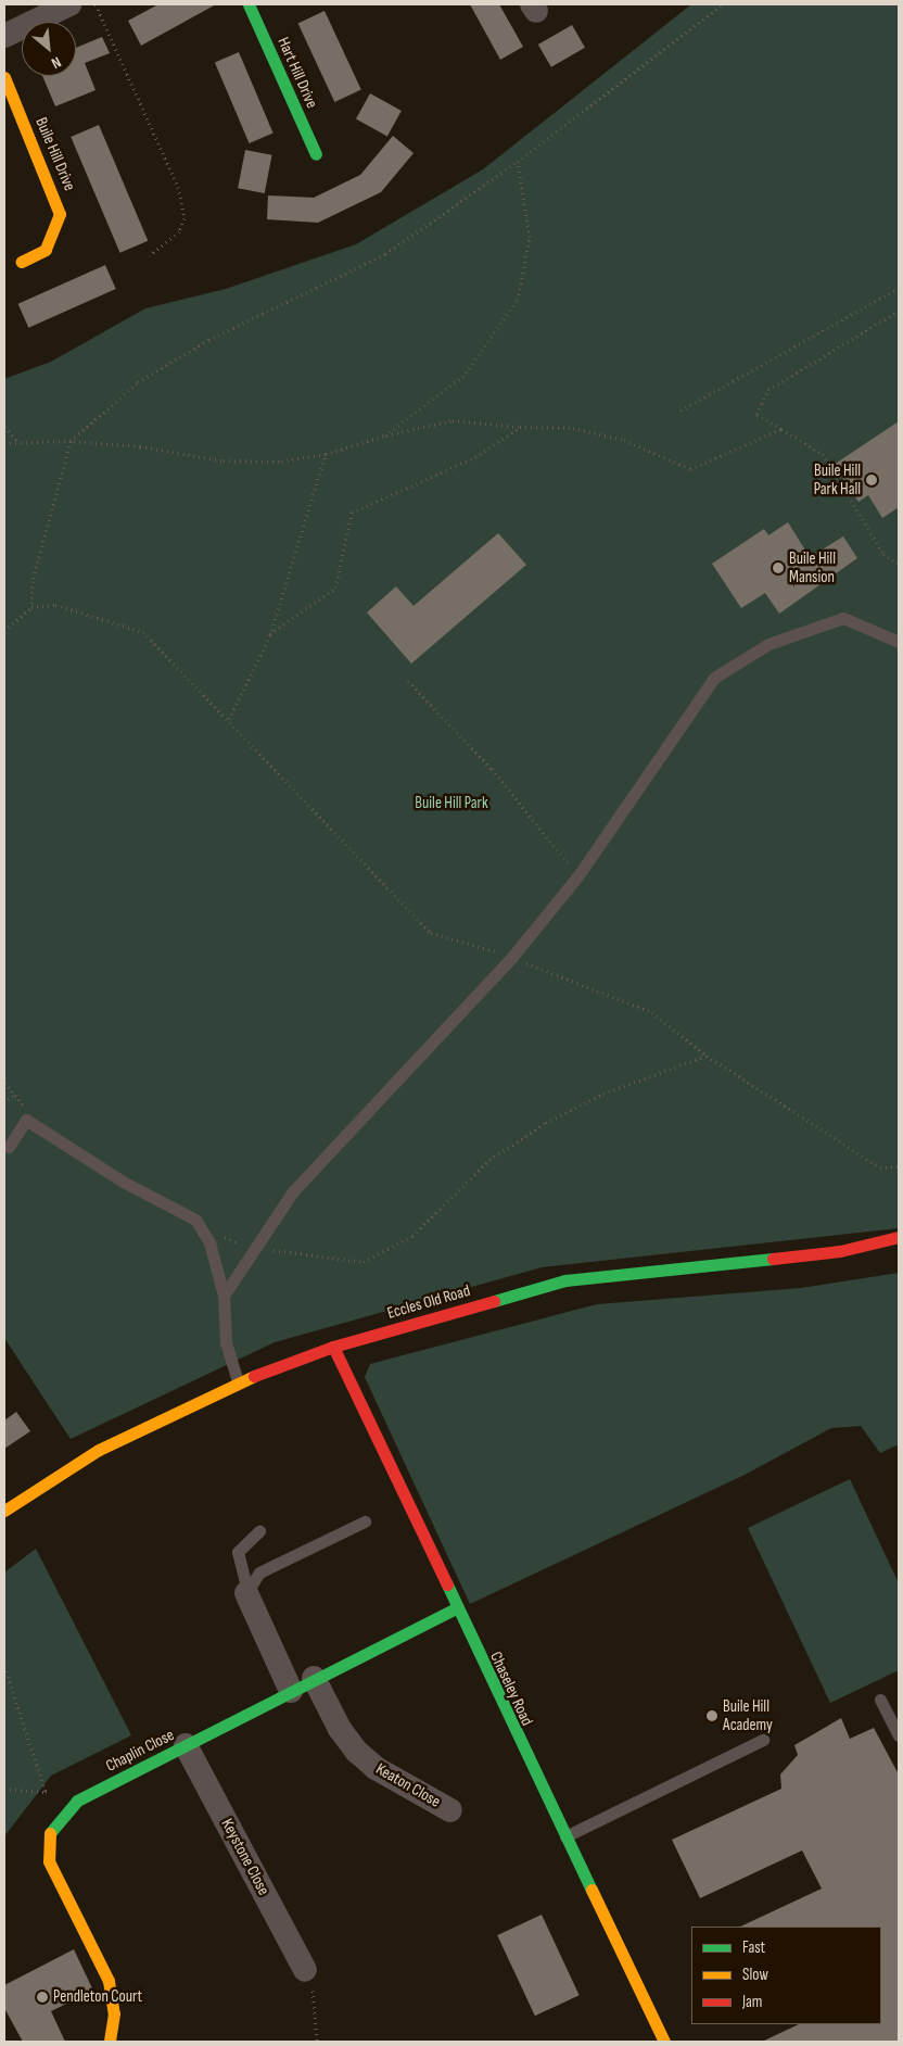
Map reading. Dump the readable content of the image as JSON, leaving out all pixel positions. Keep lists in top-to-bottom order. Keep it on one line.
{"streets":{"street":["Hart Hill Drive","Buile Hill Drive","Eccles Old Road","Chaseley Road","Chaplin Close","Keaton Close","Keystone Close"]},"crossings":[["Eccles Old Road","Chaseley Road"],["Chaseley Road","Chaplin Close"],["Chaplin Close","Keaton Close"],["Chaplin Close","Keystone Close"]],"parks":["Buile Hill Park"],"places":["Buile Hill Park Hall","Buile Hill Mansion","Buile Hill Academy","Pendleton Court"],"legend":["Fast","Slow","Jam"],"north":"bottom right"}
